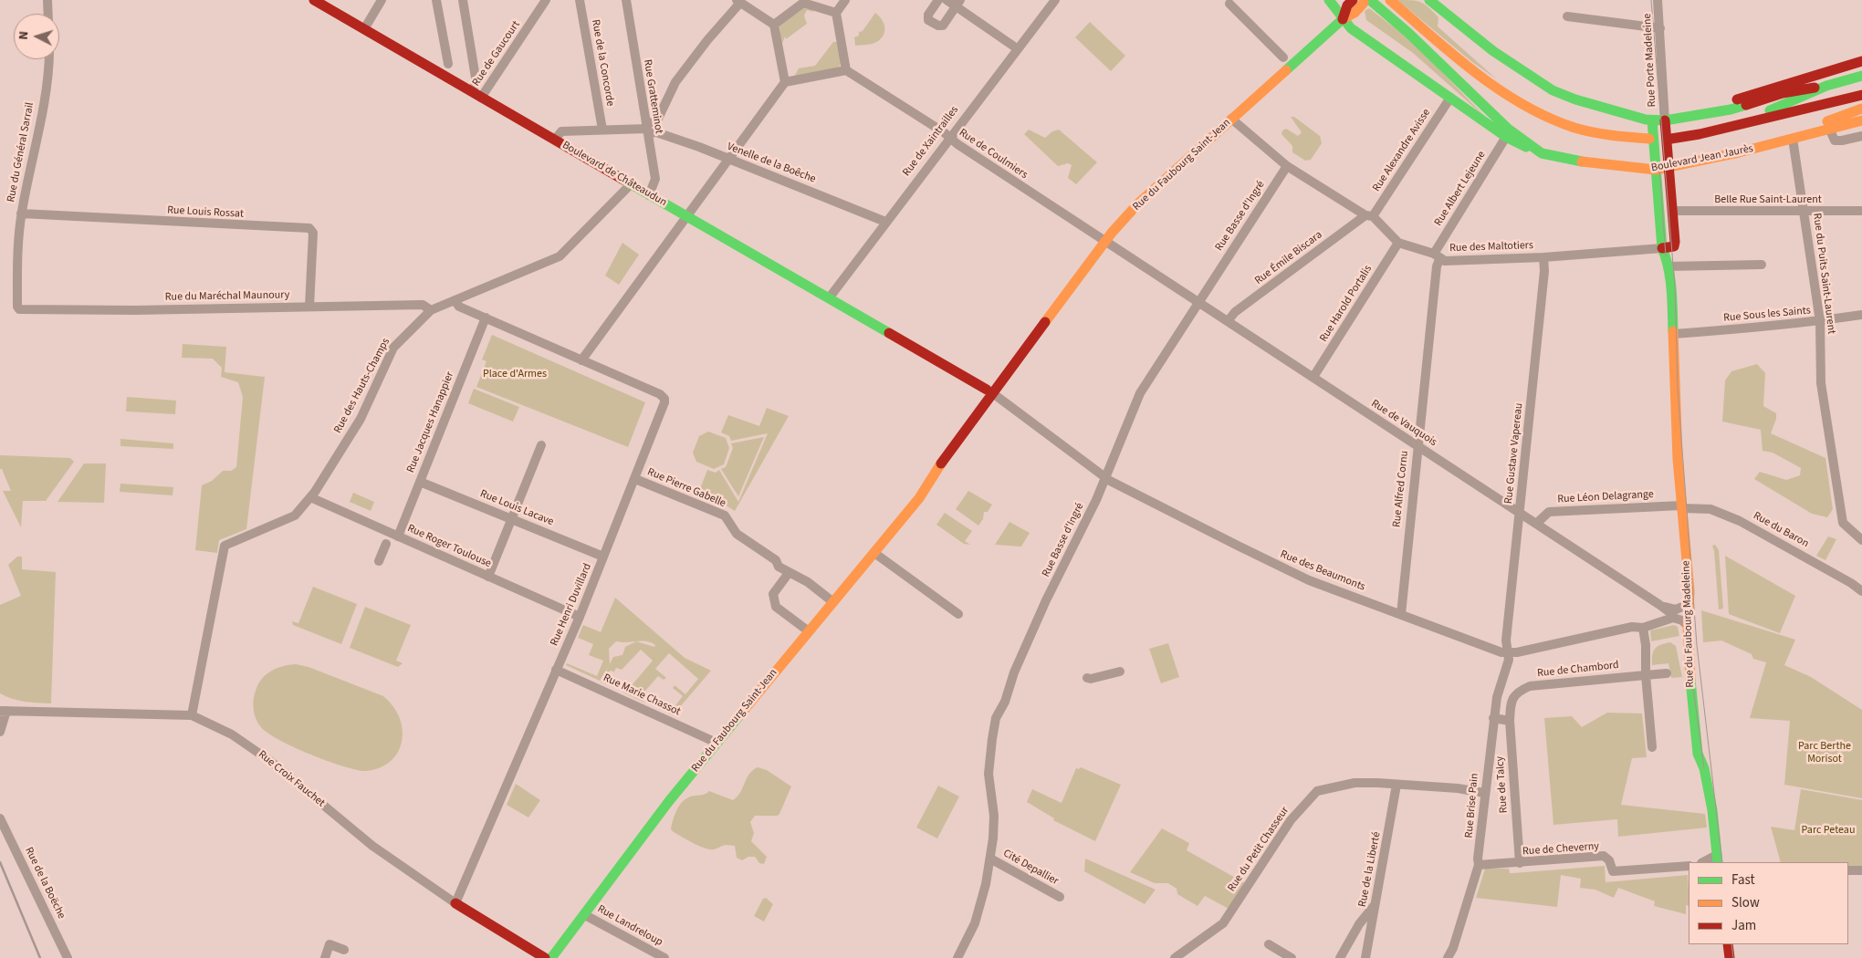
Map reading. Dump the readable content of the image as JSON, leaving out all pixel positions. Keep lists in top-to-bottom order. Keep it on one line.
{"streets":{"main road":["Boulevard Jean Jaurès","Rue du Faubourg Saint-Jean","Boulevard de Châteaudun","Rue du Faubourg Madeleine","Rue Croix Fauchet"],"street":["Rue de Gaucourt","Rue Porte Madeleine","Rue de la Concorde","Rue Gratteminot","Rue de Xaintrailles","Rue Alexandre Avisse","Rue du Général Sarrail","Rue de Coulmiers","Venelle de la Boêche","Rue Albert Lejeune","Belle Rue Saint-Laurent","Rue Louis Rossat","Rue Basse d'Ingré","Rue des Maltotiers","Rue Émile Biscara","Rue du Puits Saint-Laurent","Rue du Maréchal Maunoury","Rue Harold Portalis","Rue Sous les Saints","Rue des Hauts-Champs","Rue Jacques Hanappier","Rue de Vauquois","Rue Gustave Vapereau","Rue Pierre Gabelle","Rue Alfred Cornu","Rue Léon Delagrange","Rue Louis Lacave","Rue du Baron","Rue Roger Toulouse","Rue des Beaumonts","Rue Henri Duvillard","Rue de Chambord","Rue Marie Chassot","Rue de Talcy","Rue Brise Pain","Rue du Petit Chasseur","Rue de Cheverny","Cité Depallier","Rue de la Liberté","Rue de la Boëche","Rue Landreloup"]},"crossings":[["Rue de Gaucourt","Boulevard de Châteaudun"],["Rue de la Concorde","Venelle de la Boêche"],["Rue Gratteminot","Venelle de la Boêche"],["Rue Gratteminot","Boulevard de Châteaudun"],["Rue de Xaintrailles","Rue de Coulmiers"],["Rue de Xaintrailles","Venelle de la Boêche"],["Rue de Xaintrailles","Boulevard de Châteaudun"],["Rue Alexandre Avisse","Boulevard Jean Jaurès"],["Rue Alexandre Avisse","Rue des Maltotiers"],["Rue Alexandre Avisse","Rue Émile Biscara"],["Rue du Général Sarrail","Rue Louis Rossat"],["Rue du Général Sarrail","Rue du Maréchal Maunoury"],["Rue de Coulmiers","Rue du Faubourg Saint-Jean"],["Rue de Coulmiers","Rue de Vauquois"],["Boulevard Jean Jaurès","Rue du Faubourg Saint-Jean"],["Boulevard Jean Jaurès","Rue Albert Lejeune"],["Boulevard Jean Jaurès","Rue du Puits Saint-Laurent"],["Venelle de la Boêche","Boulevard de Châteaudun"],["Rue du Faubourg Saint-Jean","Boulevard de Châteaudun"],["Rue du Faubourg Saint-Jean","Rue des Maltotiers"],["Rue du Faubourg Saint-Jean","Rue de Vauquois"],["Rue du Faubourg Saint-Jean","Rue Pierre Gabelle"],["Rue du Faubourg Saint-Jean","Rue des Beaumonts"],["Rue du Faubourg Saint-Jean","Rue Marie Chassot"],["Rue du Faubourg Saint-Jean","Rue Croix Fauchet"],["Rue du Faubourg Saint-Jean","Rue Landreloup"],["Boulevard de Châteaudun","Rue des Hauts-Champs"],["Boulevard de Châteaudun","Rue des Beaumonts"],["Rue Albert Lejeune","Rue des Maltotiers"],["Rue Albert Lejeune","Rue Alfred Cornu"],["Belle Rue Saint-Laurent","Rue du Puits Saint-Laurent"],["Rue Louis Rossat","Rue du Maréchal Maunoury"],["Rue Basse d'Ingré","Rue des Maltotiers"],["Rue Basse d'Ingré","Rue de Vauquois"],["Rue Basse d'Ingré","Rue des Beaumonts"],["Rue Basse d'Ingré","Cité Depallier"],["Rue des Maltotiers","Rue Émile Biscara"],["Rue des Maltotiers","Rue Harold Portalis"],["Rue des Maltotiers","Rue Gustave Vapereau"],["Rue des Maltotiers","Rue Alfred Cornu"],["Rue des Maltotiers","Rue du Faubourg Madeleine"],["Rue Émile Biscara","Rue de Vauquois"],["Rue du Puits Saint-Laurent","Rue Sous les Saints"],["Rue du Maréchal Maunoury","Rue des Hauts-Champs"],["Rue Harold Portalis","Rue de Vauquois"],["Rue Sous les Saints","Rue du Faubourg Madeleine"],["Rue des Hauts-Champs","Rue Roger Toulouse"],["Rue des Hauts-Champs","Rue Croix Fauchet"],["Rue Jacques Hanappier","Rue Louis Lacave"],["Rue Jacques Hanappier","Rue Roger Toulouse"],["Rue de Vauquois","Rue Gustave Vapereau"],["Rue de Vauquois","Rue Alfred Cornu"],["Rue de Vauquois","Rue Léon Delagrange"],["Rue de Vauquois","Rue des Beaumonts"],["Rue de Vauquois","Rue du Faubourg Madeleine"],["Rue Gustave Vapereau","Rue des Beaumonts"],["Rue Gustave Vapereau","Rue Brise Pain"],["Rue Pierre Gabelle","Rue Henri Duvillard"],["Rue Alfred Cornu","Rue des Beaumonts"],["Rue Léon Delagrange","Rue du Baron"],["Rue Léon Delagrange","Rue du Faubourg Madeleine"],["Rue Louis Lacave","Rue Henri Duvillard"],["Rue du Baron","Rue du Faubourg Madeleine"],["Rue Roger Toulouse","Rue Henri Duvillard"],["Rue des Beaumonts","Rue Brise Pain"],["Rue Henri Duvillard","Rue Marie Chassot"],["Rue Henri Duvillard","Rue Croix Fauchet"],["Rue de Chambord","Rue de Talcy"],["Rue de Talcy","Rue de Cheverny"],["Rue Brise Pain","Rue du Petit Chasseur"],["Rue Brise Pain","Rue de Cheverny"],["Rue du Petit Chasseur","Rue de la Liberté"]],"parks":["Place d'Armes","Parc Berthe Morisot","Parc Peteau"],"legend":["Fast","Slow","Jam"],"north":"left"}
